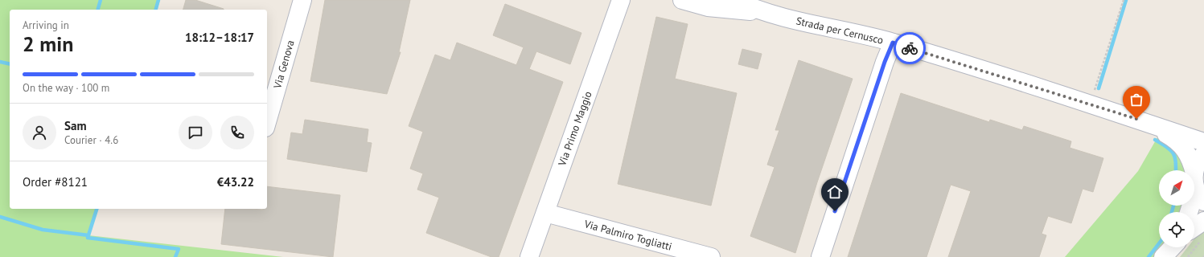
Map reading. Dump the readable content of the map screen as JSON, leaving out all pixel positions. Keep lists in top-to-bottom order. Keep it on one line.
{"streets":{"street":["Strada per Cernusco","Via Genova","Via Primo Maggio","Via Palmiro Togliatti"]},"crossings":[["Via Primo Maggio","Via Palmiro Togliatti"]],"north":"top right","page":{"heading":["2 min","Arriving in","18:12–18:17"],"panel":["Sam","Courier · 4.6","Order #8121","€43.22"],"bar":"On the way · 100 m"}}
